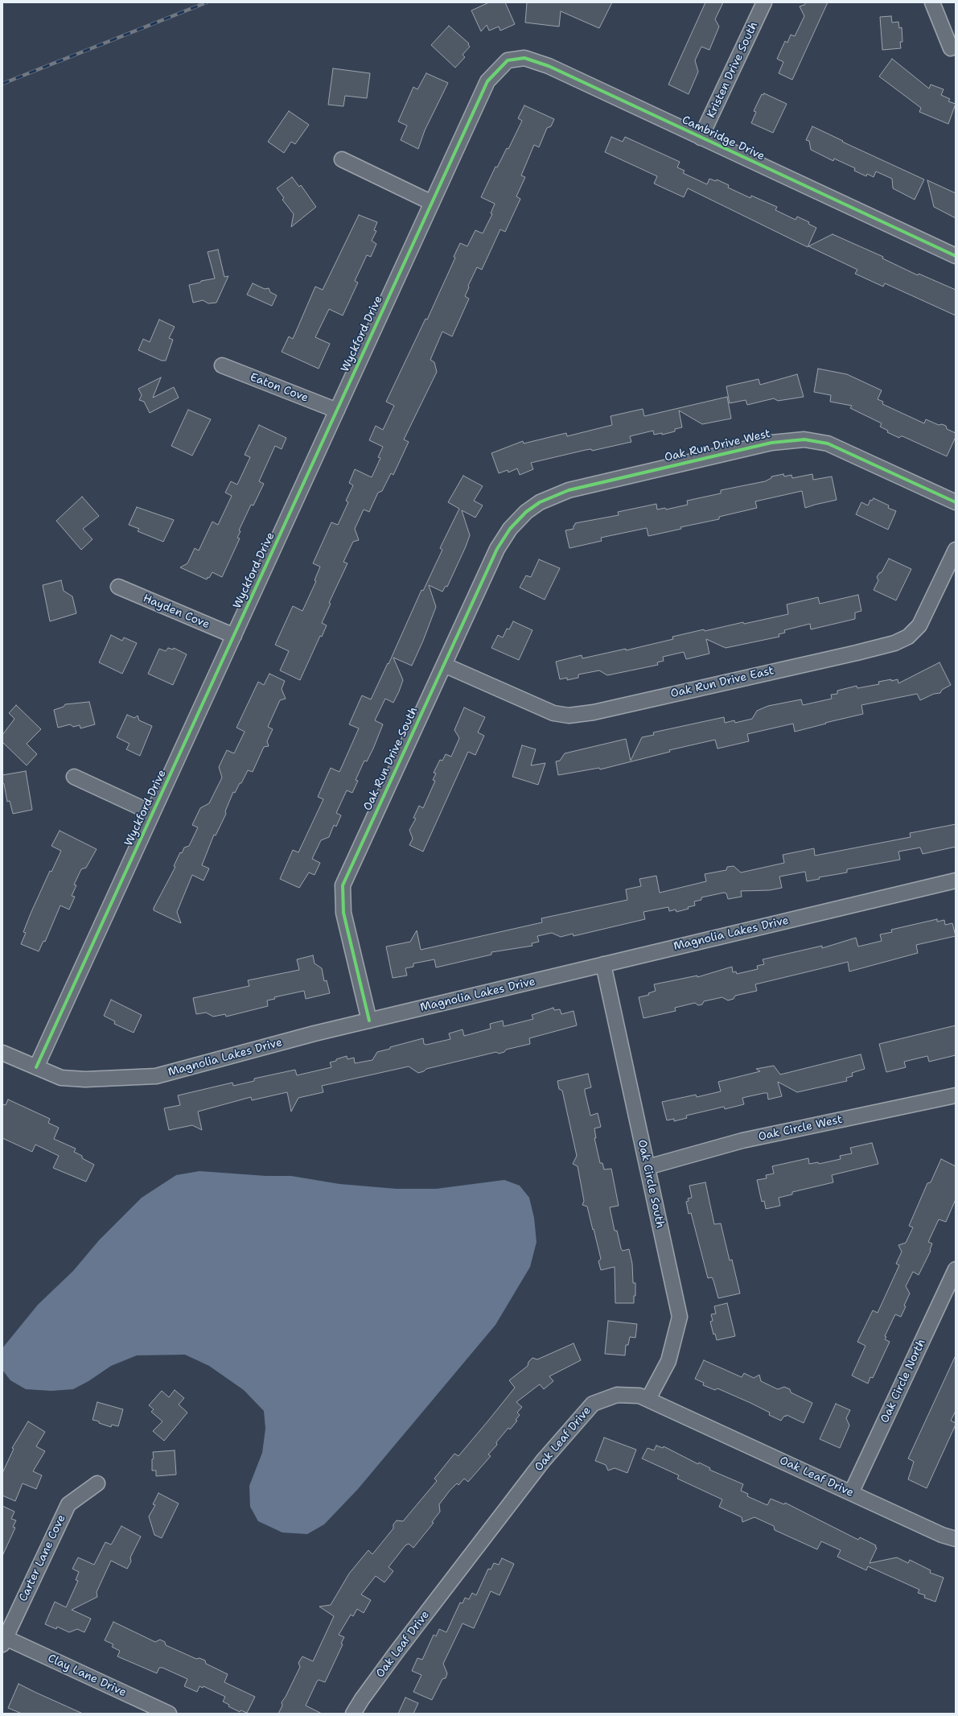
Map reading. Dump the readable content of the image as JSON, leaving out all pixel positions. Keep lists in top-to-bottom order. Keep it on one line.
{"streets":{"street":["Kristen Drive South","Cambridge Drive","Wyckford Drive","Eaton Cove","Oak Run Drive West","Hayden Cove","Oak Run Drive East","Oak Run Drive South","Magnolia Lakes Drive","Oak Circle West","Oak Circle South","Oak Circle North","Oak Leaf Drive","Carter Lane Cove","Clay Lane Drive"]},"crossings":[["Kristen Drive South","Cambridge Drive"],["Cambridge Drive","Wyckford Drive"],["Wyckford Drive","Eaton Cove"],["Wyckford Drive","Hayden Cove"],["Wyckford Drive","Magnolia Lakes Drive"],["Oak Run Drive West","Oak Run Drive South"],["Oak Run Drive East","Oak Run Drive South"],["Oak Run Drive South","Magnolia Lakes Drive"],["Magnolia Lakes Drive","Oak Circle South"],["Oak Circle West","Oak Circle South"],["Oak Circle South","Oak Leaf Drive"],["Oak Circle North","Oak Leaf Drive"],["Carter Lane Cove","Clay Lane Drive"]]}
